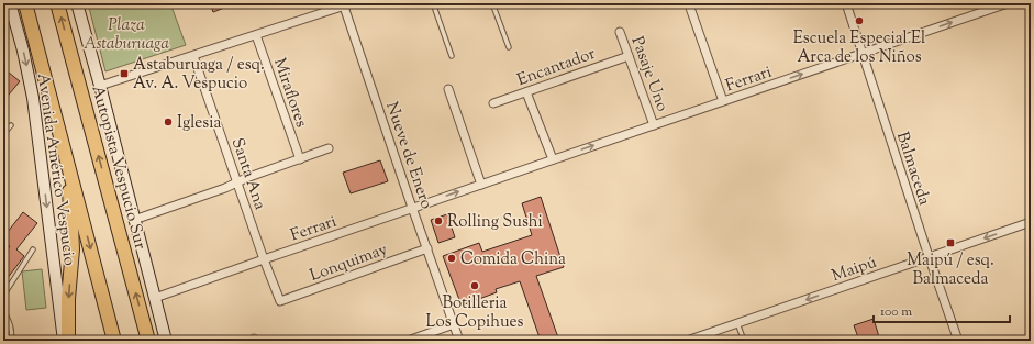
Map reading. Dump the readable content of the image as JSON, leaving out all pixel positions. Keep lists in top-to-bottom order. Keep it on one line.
{"streets":{"highway":["Autopista Vespucio Sur"],"main road":["Avenida Américo Vespucio"],"street":["Encantador","Pasaje Uno","Ferrari","Miraflores","Nueve de Enero","Balmaceda","Santa Ana","Lonquimay","Maipú"]},"crossings":[["Encantador","Pasaje Uno"],["Pasaje Uno","Ferrari"],["Ferrari","Nueve de Enero"],["Ferrari","Balmaceda"],["Ferrari","Santa Ana"],["Nueve de Enero","Lonquimay"],["Balmaceda","Maipú"],["Santa Ana","Lonquimay"]],"one_way":["Ferrari","Maipú"],"parks":["Plaza Astaburuaga"],"places":{"other":["Escuela Especial El Arca de los Niños","Iglesia","Rolling Sushi","Comida China","Botilleria Los Copihues"],"transit":["Astaburuaga / esq. Av. A. Vespucio","Maipú / esq. Balmaceda"]},"scale_bar":"100 m"}
